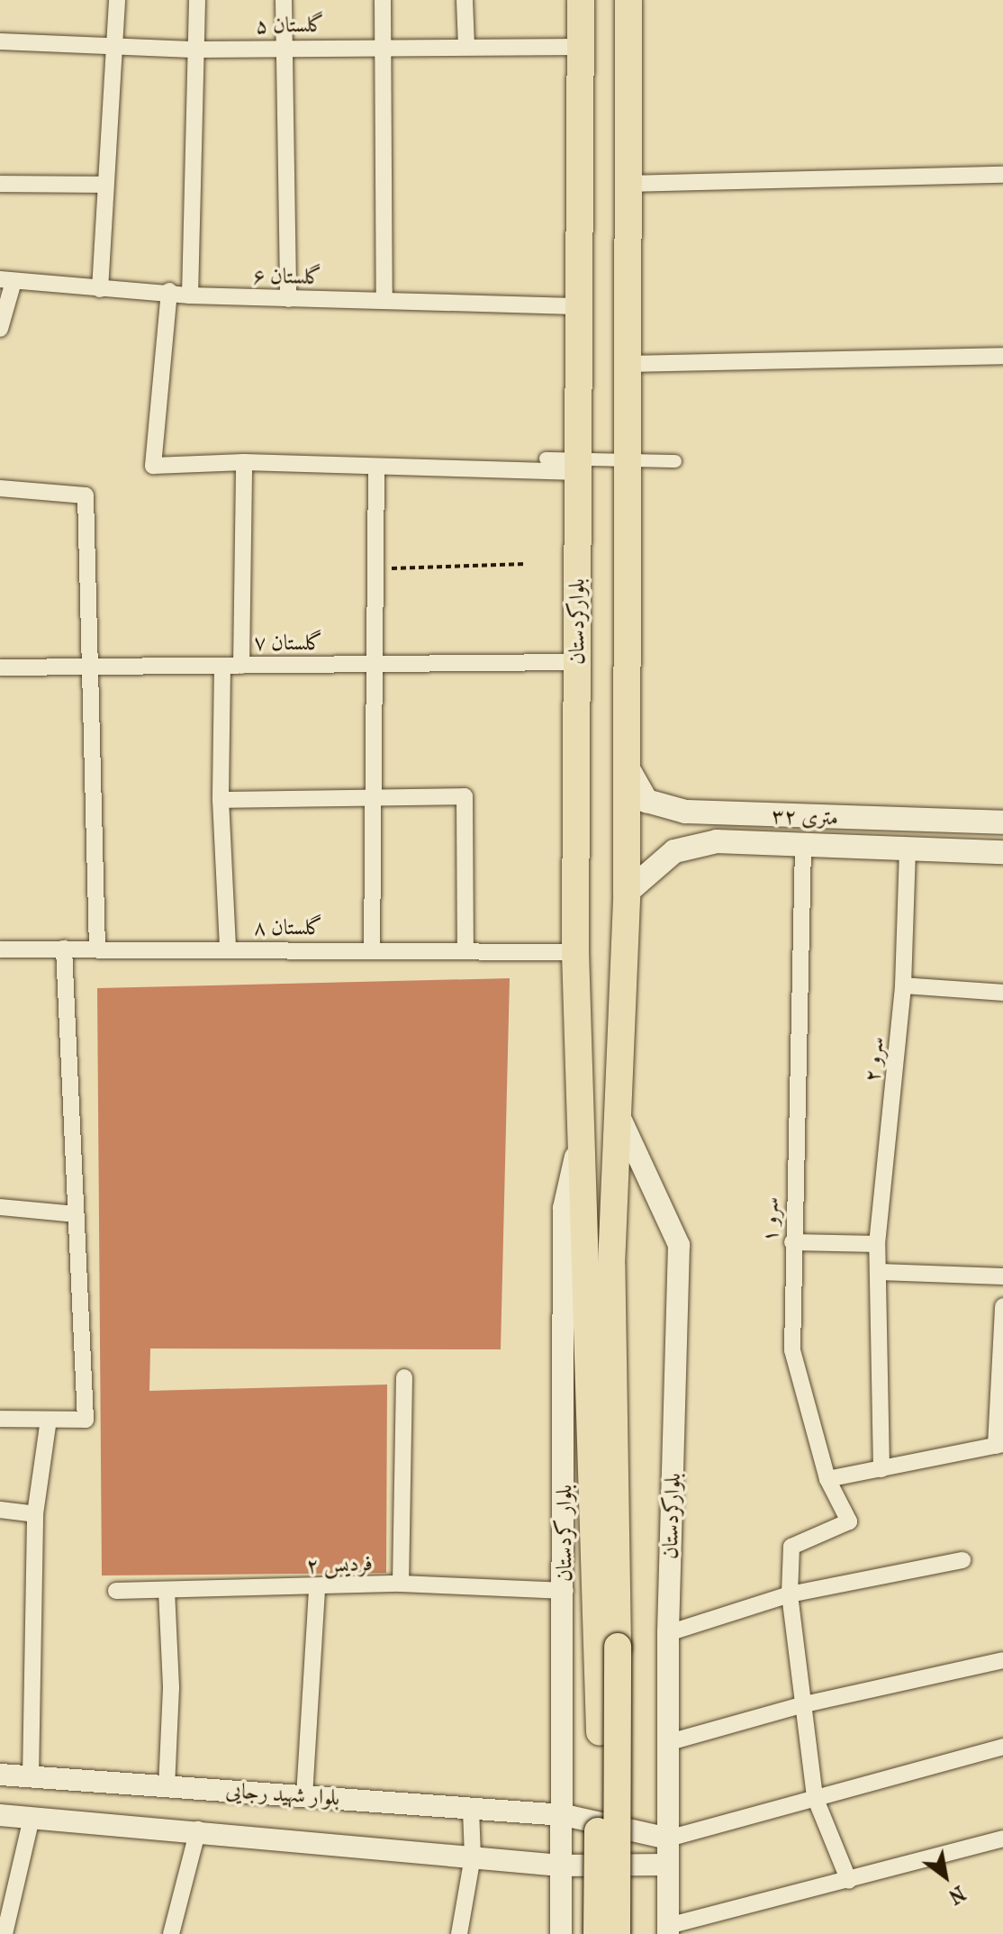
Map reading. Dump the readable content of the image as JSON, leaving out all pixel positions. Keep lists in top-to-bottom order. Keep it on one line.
{"streets":{"main road":["بلوارکردستان","۳۲ متری"],"street":["گلستان ۵","گلستان ۶","گلستان ۷","گلستان ۸","سرو ۲","سرو ۱","بلوار کردستان","فردیس ۲","بلوار شهید رجایی"]},"crossings":[["گلستان ۵","بلوارکردستان"],["گلستان ۶","بلوارکردستان"],["بلوارکردستان","گلستان ۷"],["بلوارکردستان","۳۲ متری"],["بلوارکردستان","گلستان ۸"],["بلوارکردستان","بلوار کردستان"],["بلوارکردستان","بلوار شهید رجایی"],["۳۲ متری","سرو ۲"],["۳۲ متری","سرو ۱"],["بلوار کردستان","فردیس ۲"],["بلوار کردستان","بلوار شهید رجایی"]],"north":"bottom right"}
